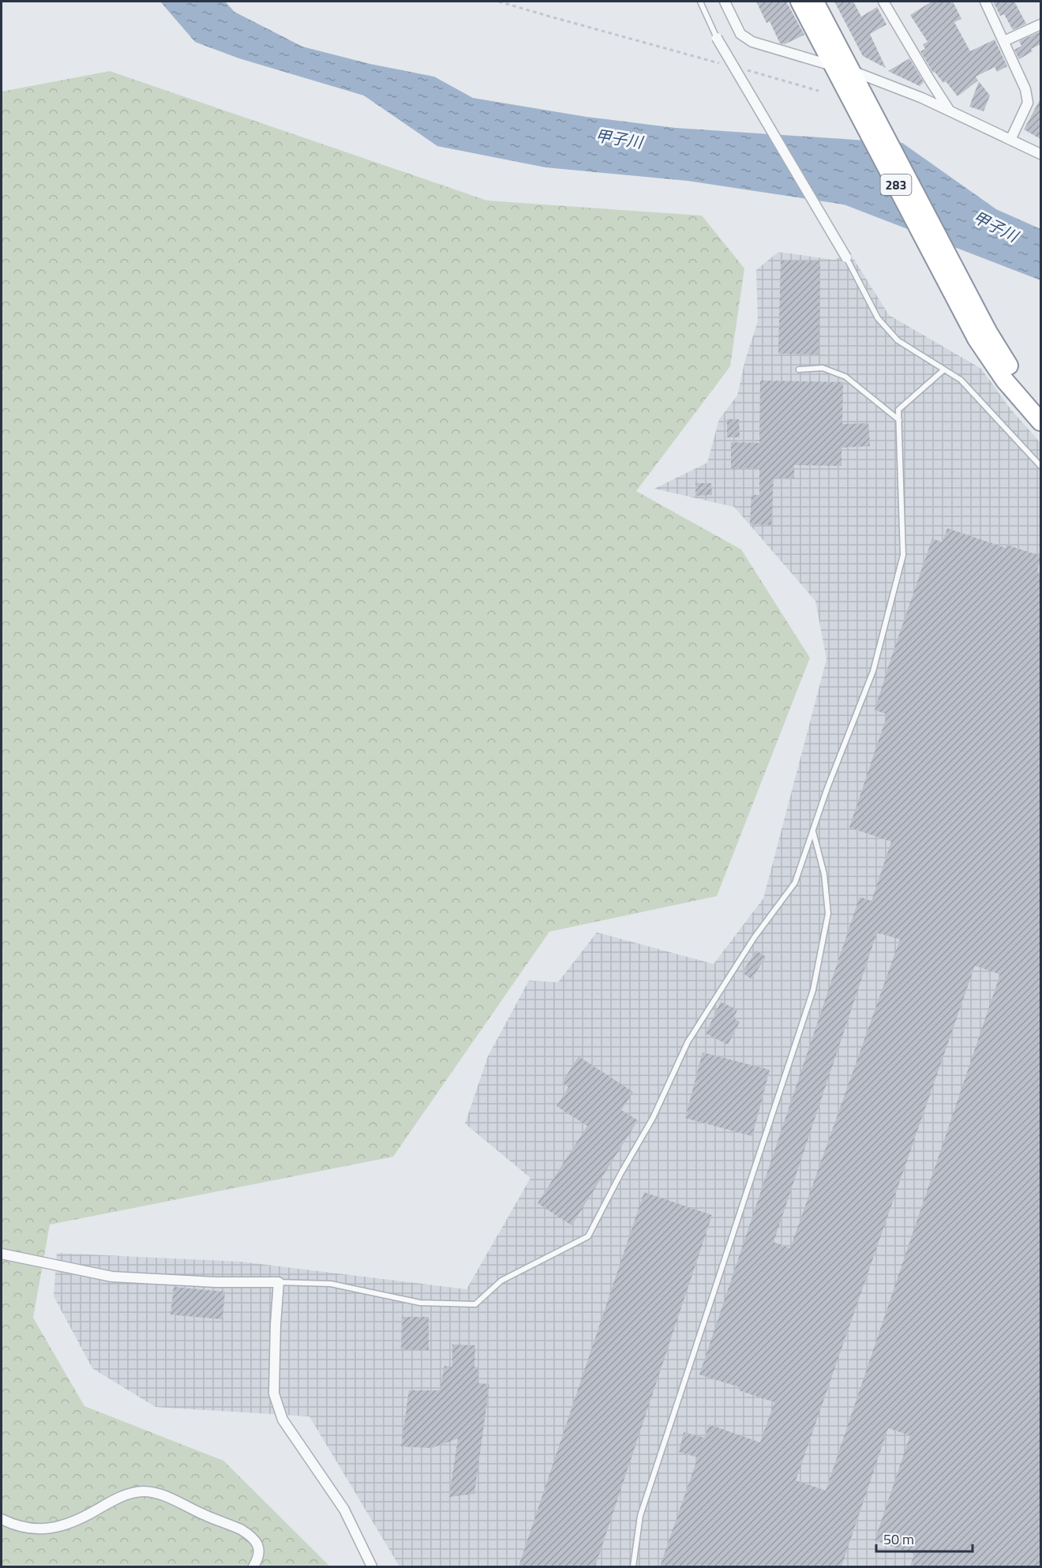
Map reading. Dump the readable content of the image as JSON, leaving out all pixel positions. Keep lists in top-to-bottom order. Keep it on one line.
{"streets":{"highway":["283"]},"water":["甲子川"],"scale_bar":"50 m"}
